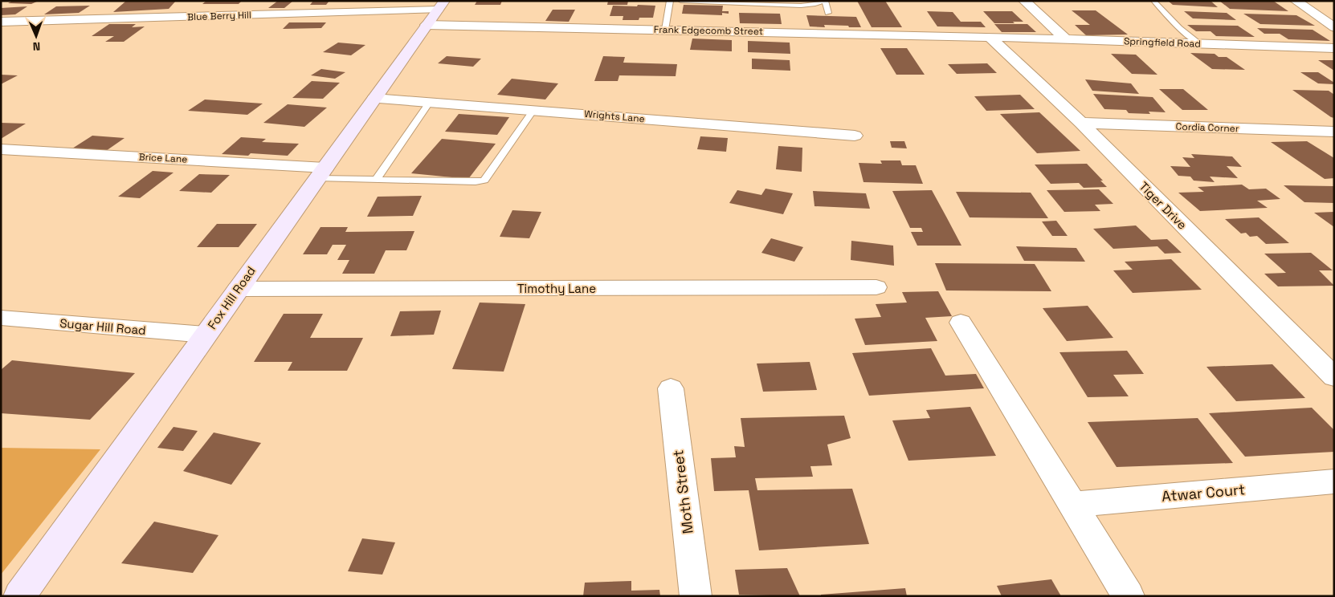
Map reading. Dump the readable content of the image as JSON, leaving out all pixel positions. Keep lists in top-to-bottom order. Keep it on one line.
{"streets":{"main road":["Fox Hill Road"],"street":["Blue Berry Hill","Frank Edgecomb Street","Springfield Road","Wrights Lane","Cordia Corner","Brice Lane","Tiger Drive","Timothy Lane","Sugar Hill Road","Moth Street","Atwar Court"]},"crossings":[["Blue Berry Hill","Frank Edgecomb Street"],["Blue Berry Hill","Fox Hill Road"],["Frank Edgecomb Street","Springfield Road"],["Frank Edgecomb Street","Tiger Drive"],["Frank Edgecomb Street","Fox Hill Road"],["Springfield Road","Tiger Drive"],["Wrights Lane","Fox Hill Road"],["Cordia Corner","Tiger Drive"],["Brice Lane","Fox Hill Road"],["Timothy Lane","Fox Hill Road"],["Fox Hill Road","Sugar Hill Road"]],"north":"bottom"}
